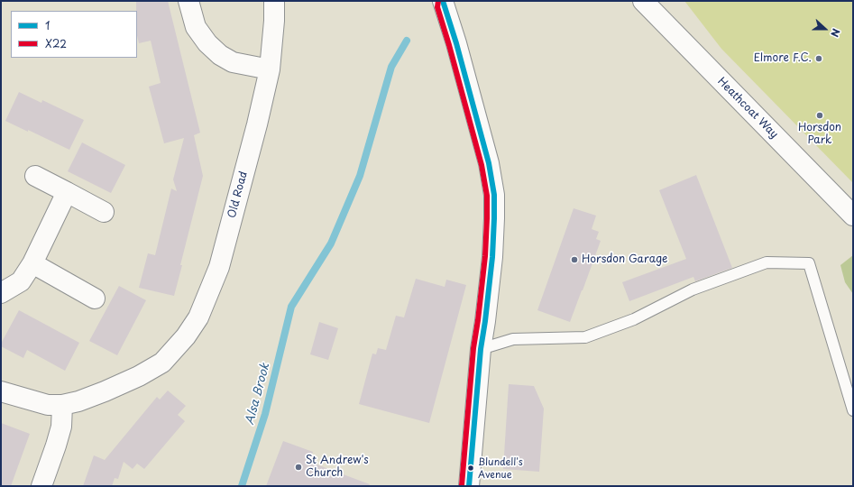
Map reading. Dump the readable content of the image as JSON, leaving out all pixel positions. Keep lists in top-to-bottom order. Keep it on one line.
{"streets":{"street":["Heathcoat Way","Old Road"]},"water":["Alsa Brook"],"places":["Elmore F.C.","Horsdon Park","Horsdon Garage","St Andrew's Church","Blundell's Avenue"],"lines":["transit line 1","transit line X22"],"legend":["1","X22"],"north":"right"}
